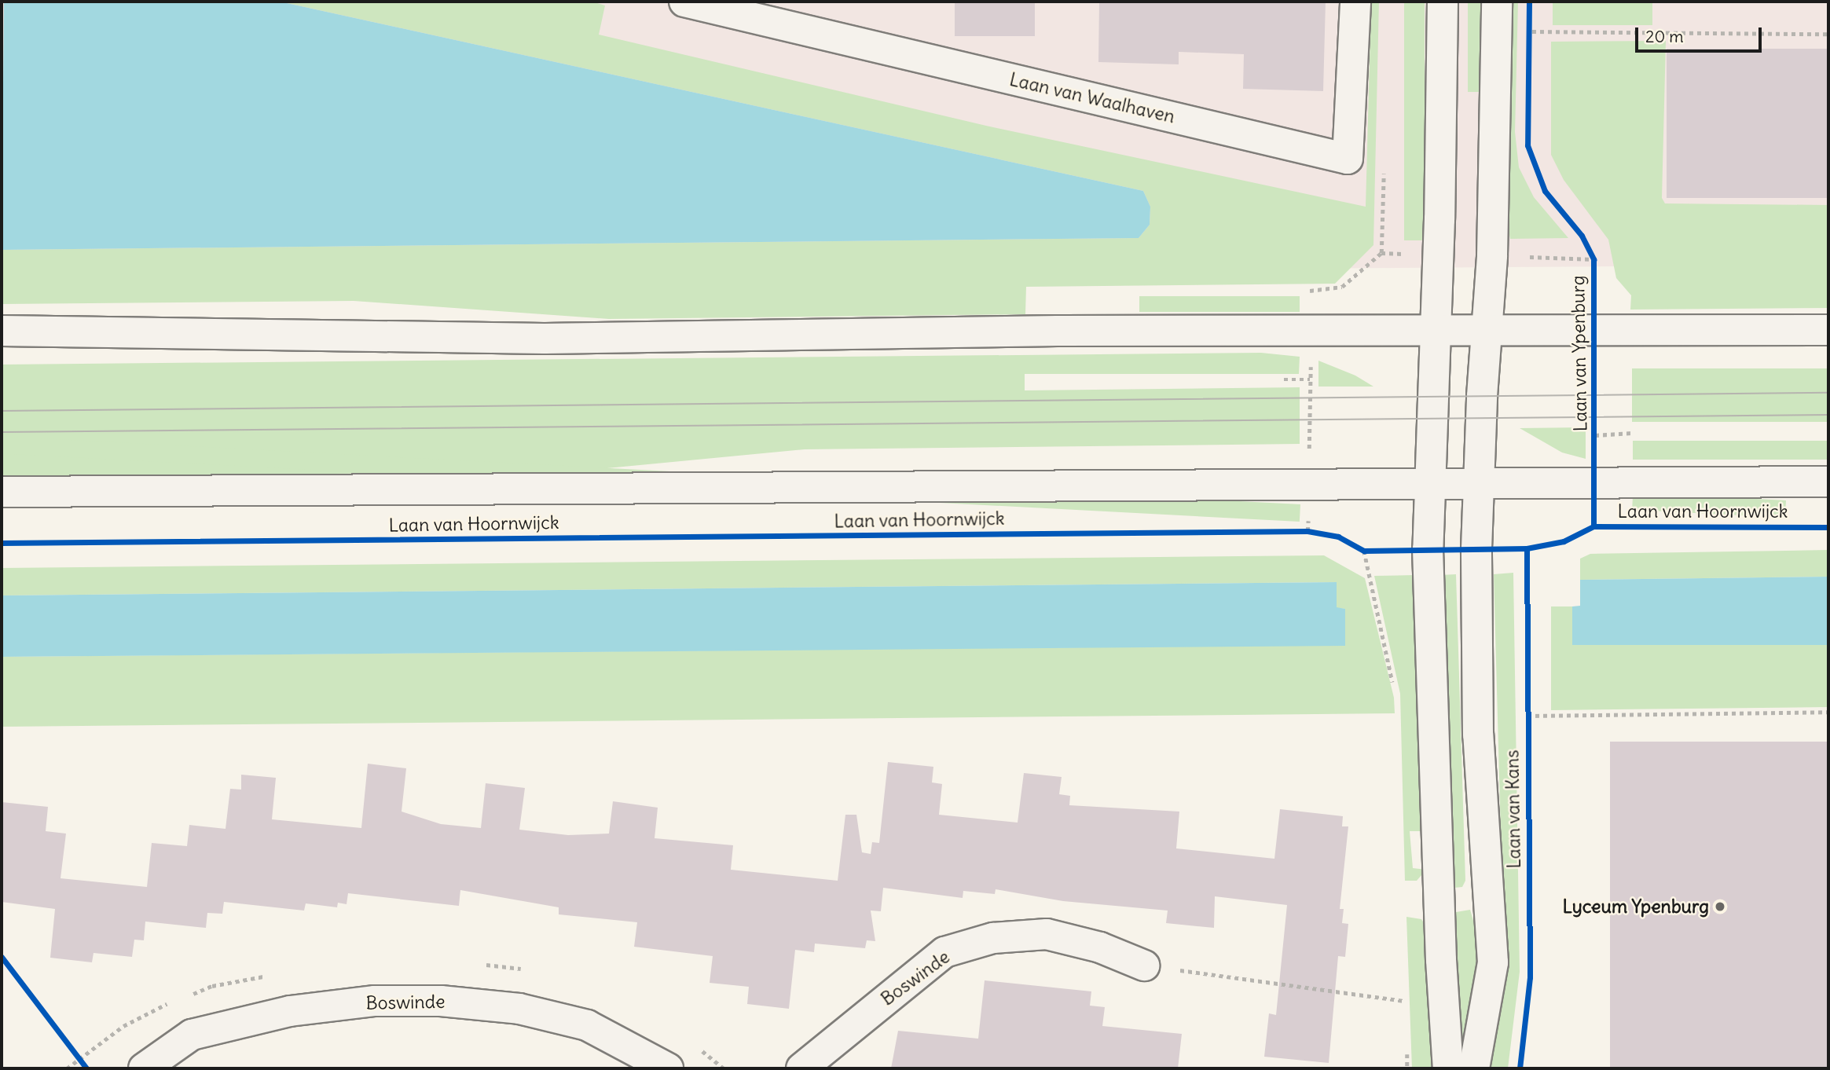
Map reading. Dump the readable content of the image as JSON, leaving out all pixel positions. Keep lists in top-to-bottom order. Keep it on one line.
{"streets":{"main road":["Laan van Waalhaven","Laan van Hoornwijck","Laan van Kans","Boswinde"],"cycle path":["Laan van Ypenburg"]},"crossings":[["Laan van Ypenburg","Laan van Hoornwijck"],["Laan van Hoornwijck","Laan van Kans"]],"places":["Lyceum Ypenburg"],"scale_bar":"20 m"}
